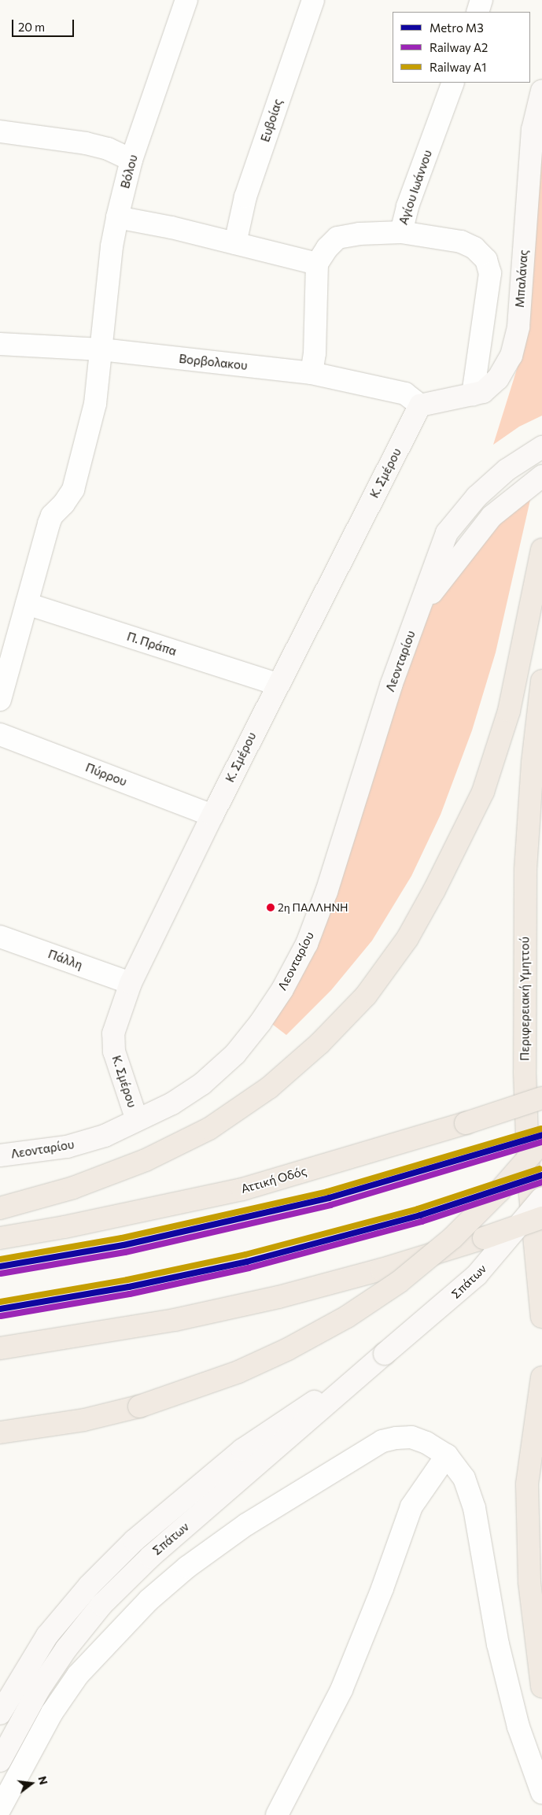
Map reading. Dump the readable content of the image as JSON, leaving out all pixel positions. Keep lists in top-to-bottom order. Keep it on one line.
{"streets":{"highway":["Περιφερειακή Υμηττού","Αττική Οδός"],"street":["Ευβοίας","Βόλου","Αγίου Ιωάννου","Μπαλάνας","Βορβολακου","Κ. Σμέρου","Π. Πράπα","Λεονταρίου","Πύρρου","Πάλλη","Σπάτων"]},"crossings":[["Βόλου","Βορβολακου"],["Βόλου","Π. Πράπα"],["Μπαλάνας","Βορβολακου"],["Μπαλάνας","Κ. Σμέρου"],["Βορβολακου","Κ. Σμέρου"],["Κ. Σμέρου","Π. Πράπα"],["Κ. Σμέρου","Λεονταρίου"],["Κ. Σμέρου","Πύρρου"],["Κ. Σμέρου","Πάλλη"]],"places":["2η ΠΑΛΛΗΝΗ"],"lines":["rail line A1","metro line Μ3","rail line A2"],"legend":["Metro Μ3","Railway A2","Railway A1"],"scale_bar":"20 m","north":"right"}
